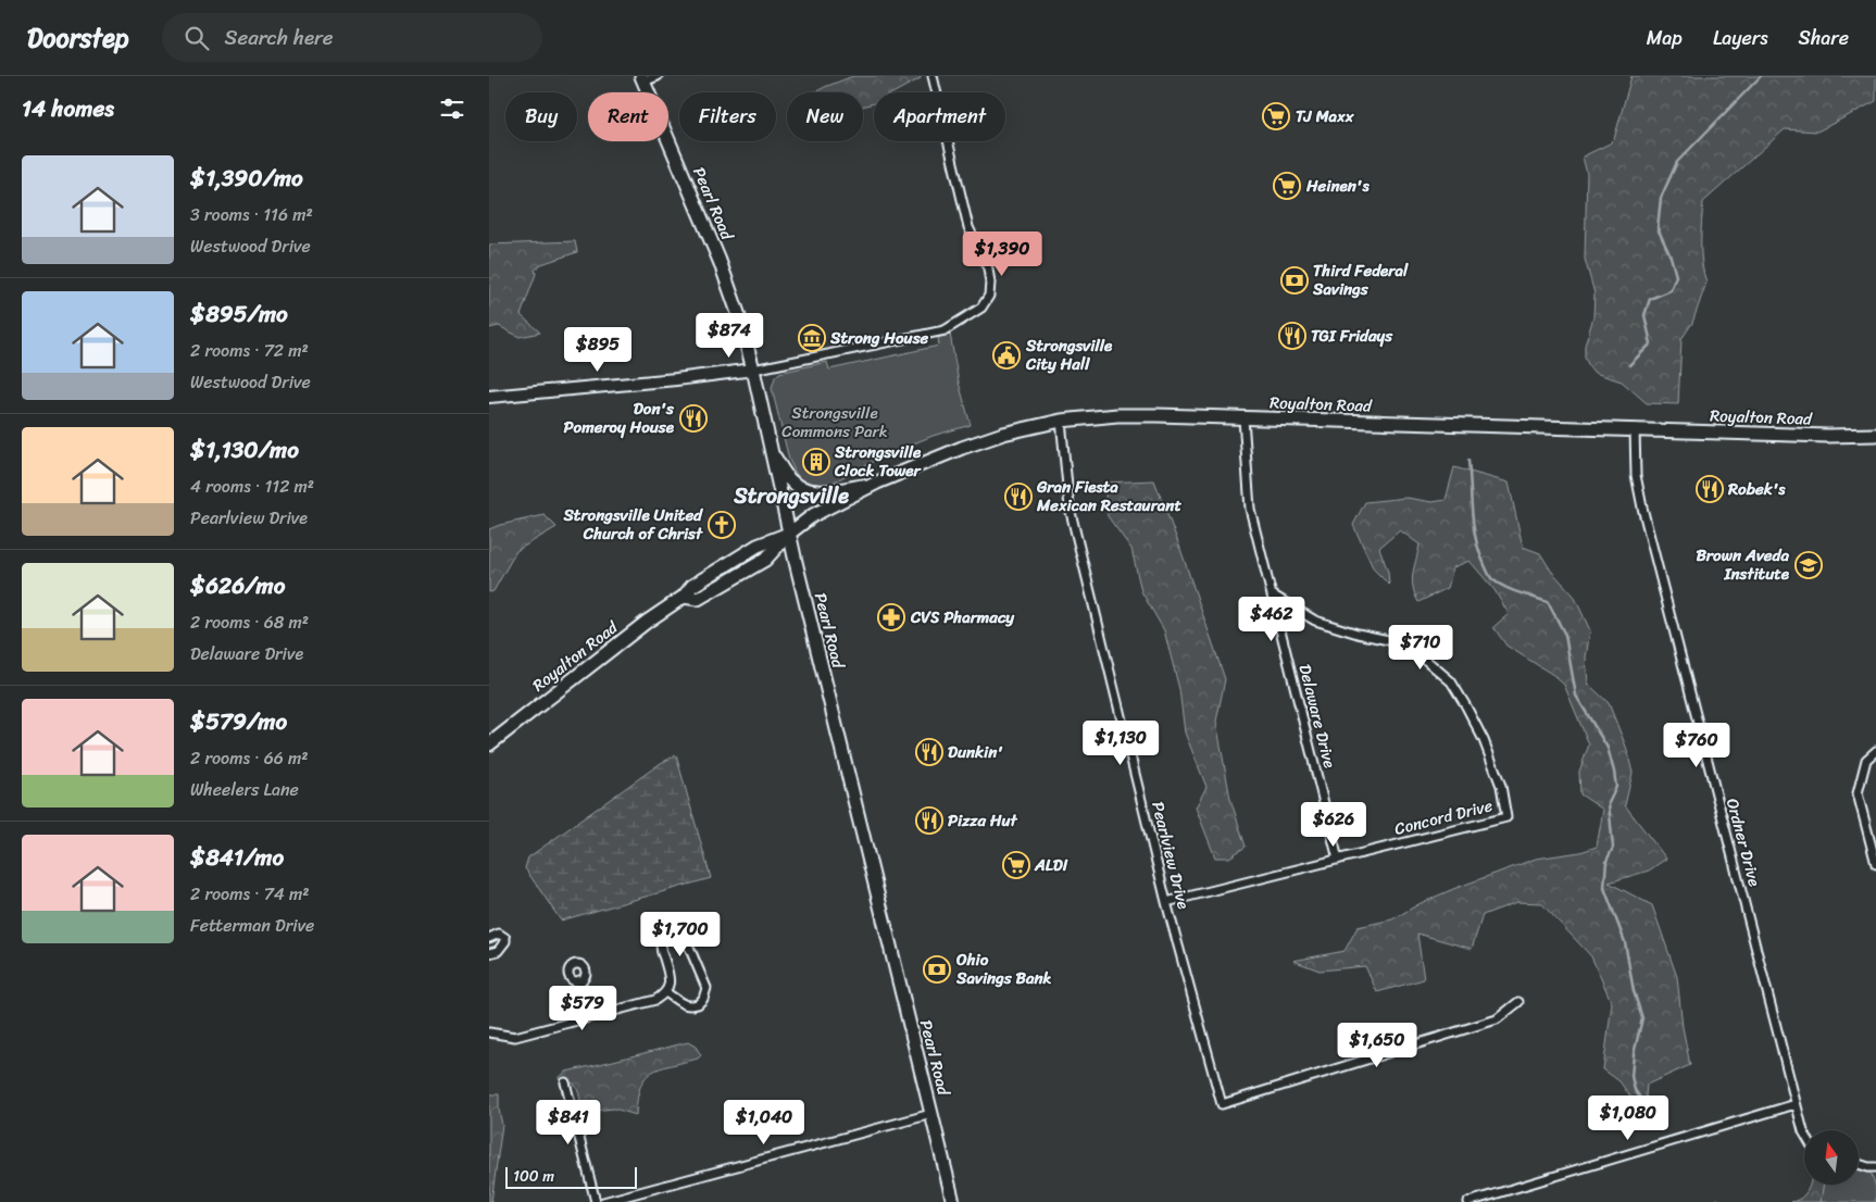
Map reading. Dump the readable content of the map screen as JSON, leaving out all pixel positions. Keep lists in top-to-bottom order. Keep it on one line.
{"streets":{"main road":["Pearl Road","Royalton Road"],"street":["Delaware Drive","Concord Drive","Ordner Drive","Pearlview Drive"]},"crossings":[["Pearl Road","Royalton Road"],["Royalton Road","Delaware Drive"],["Royalton Road","Ordner Drive"],["Royalton Road","Pearlview Drive"],["Delaware Drive","Concord Drive"],["Concord Drive","Pearlview Drive"]],"districts":["Strongsville"],"parks":["Strongsville Commons Park"],"places":{"supermarket":["TJ Maxx","Heinen's","ALDI"],"bank":["Third Federal Savings","Ohio Savings Bank"],"restaurant":["TGI Fridays","Don's Pomeroy House","Robek's","Gran Fiesta Mexican Restaurant","Dunkin'","Pizza Hut"],"museum":["Strong House"],"public building":["Strongsville City Hall"],"building":["Strongsville Clock Tower"],"church":["Strongsville United Church of Christ"],"school or university":["Brown Aveda Institute"],"pharmacy":["CVS Pharmacy"]},"scale_bar":"100 m","north":"top","page":{"header":"Doorstep","search":"Search here","nav":["Map","Layers","Share"],"heading":"14 homes","chip":["Buy","Rent","Filters","New","Apartment"],"list":[{"name":"$1,390/mo","note":"3 rooms · 116 m² · Westwood Drive"},{"name":"$895/mo","note":"2 rooms · 72 m² · Westwood Drive"},{"name":"$1,130/mo","note":"4 rooms · 112 m² · Pearlview Drive"},{"name":"$626/mo","note":"2 rooms · 68 m² · Delaware Drive"},{"name":"$579/mo","note":"2 rooms · 66 m² · Wheelers Lane"},{"name":"$841/mo","note":"2 rooms · 74 m² · Fetterman Drive"}],"price":["$1,390","$874","$895","$462","$710","$1,130","$760","$626","$1,700","$579","$1,650","$1,080","$841","$1,040"],"scale":"100 m"}}
